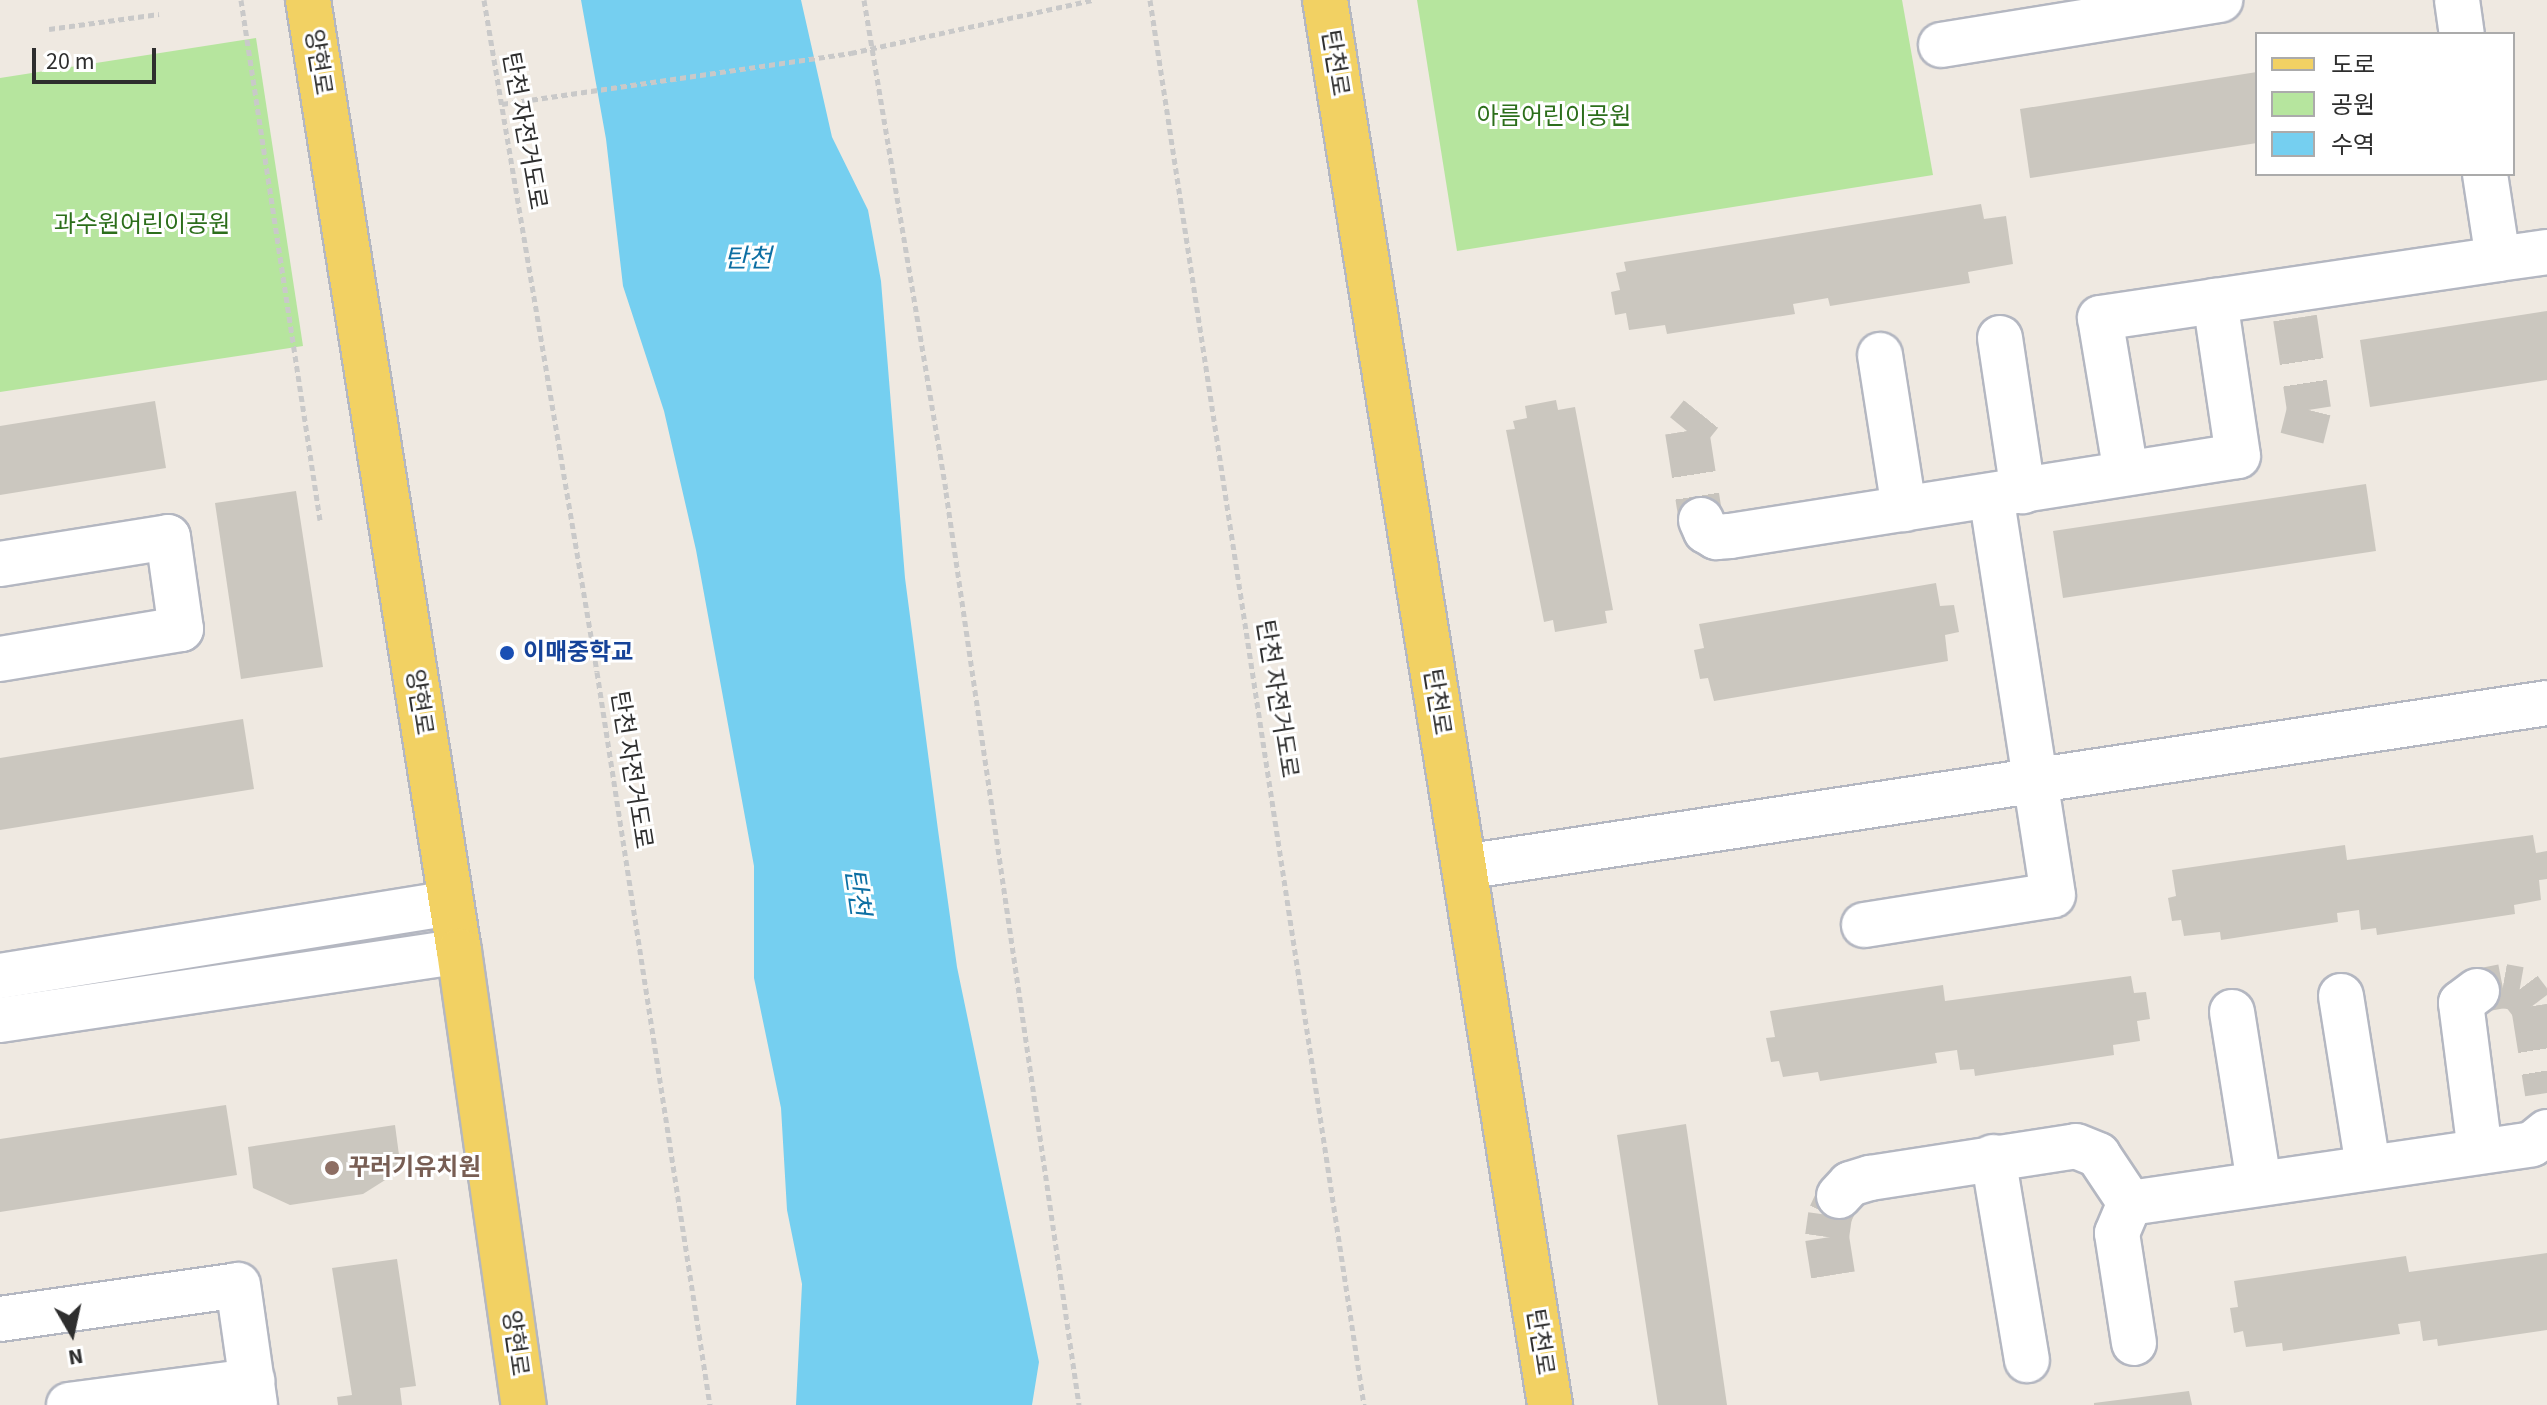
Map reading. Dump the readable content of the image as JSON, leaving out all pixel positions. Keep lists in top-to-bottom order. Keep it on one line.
{"streets":{"main road":["양현로","탄천로"],"path":["탄천 자전거도로"]},"water":["탄천"],"parks":["아름어린이공원","과수원어린이공원"],"places":["이매중학교","꾸러기유치원"],"legend":["도로","공원","수역"],"scale_bar":"20 m","north":"bottom"}
